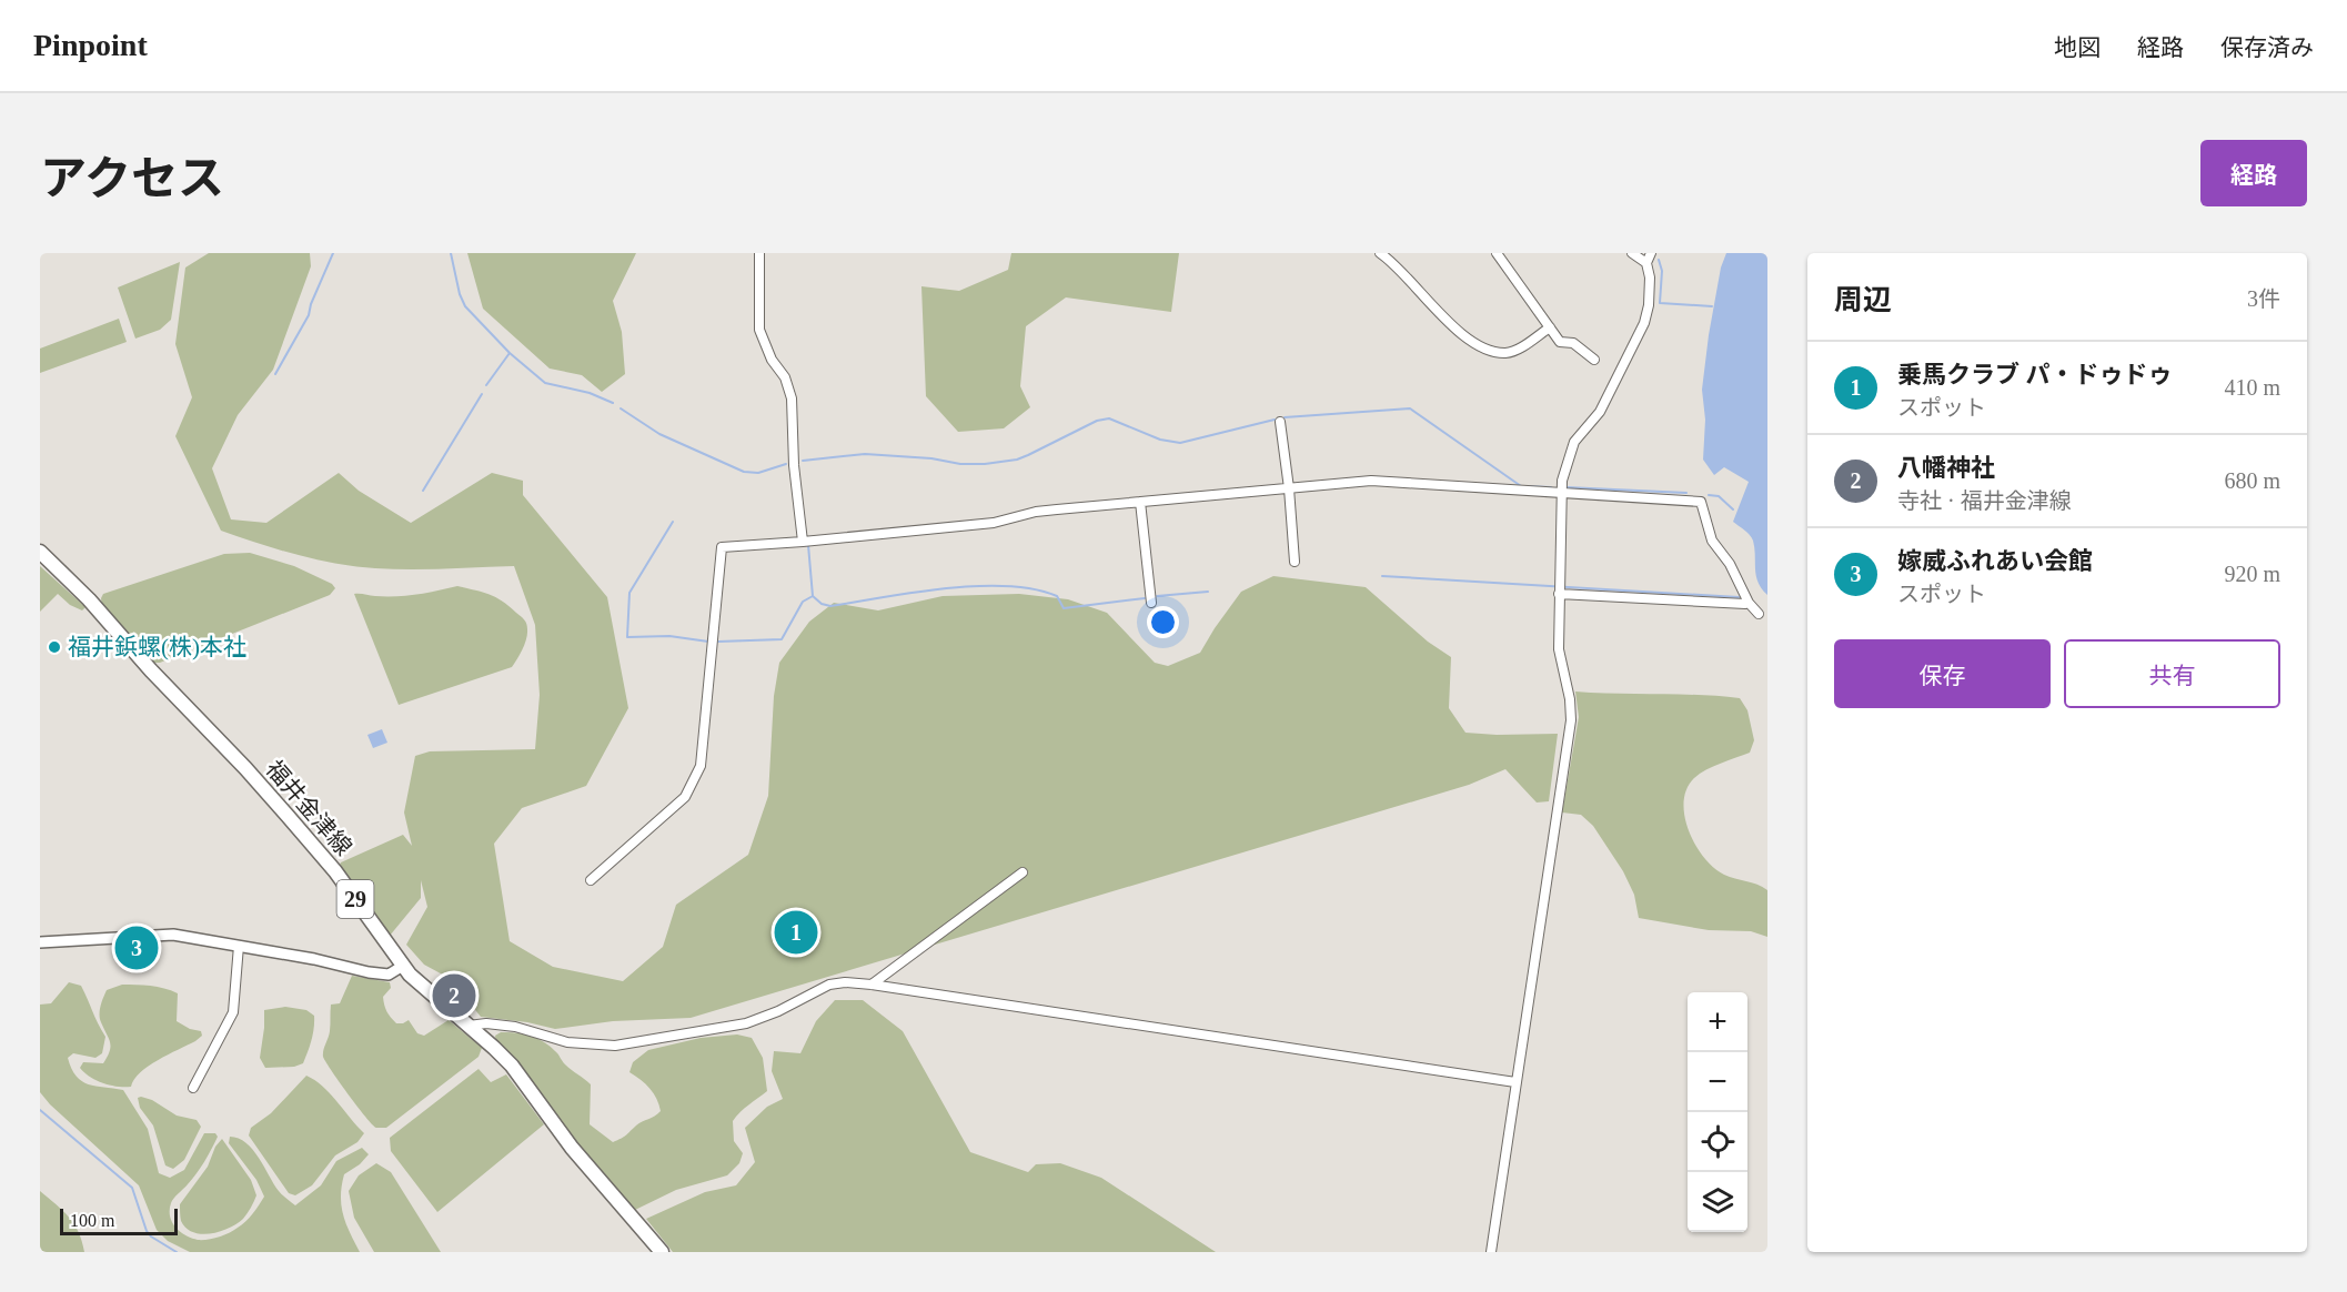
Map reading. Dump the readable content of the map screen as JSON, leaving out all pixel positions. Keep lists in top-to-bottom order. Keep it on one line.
{"streets":{"main road":["福井金津線","29"]},"places":["福井鋲螺(株)本社"],"scale_bar":"100 m","page":{"header":"Pinpoint","nav":["地図","経路","保存済み"],"title":"アクセス","buttons":["経路",["保存","共有"]],"heading":["周辺","3件"],"list":[{"mark":"1","name":"乗馬クラブ パ・ドゥドゥ","note":"スポット","value":"410 m"},{"mark":"2","name":"八幡神社","note":"寺社 · 福井金津線","value":"680 m"},{"mark":"3","name":"嫁威ふれあい会館","note":"スポット","value":"920 m"}],"pins":["1","3","2"],"map_buttons":["+","−"],"scale":"100 m"}}
